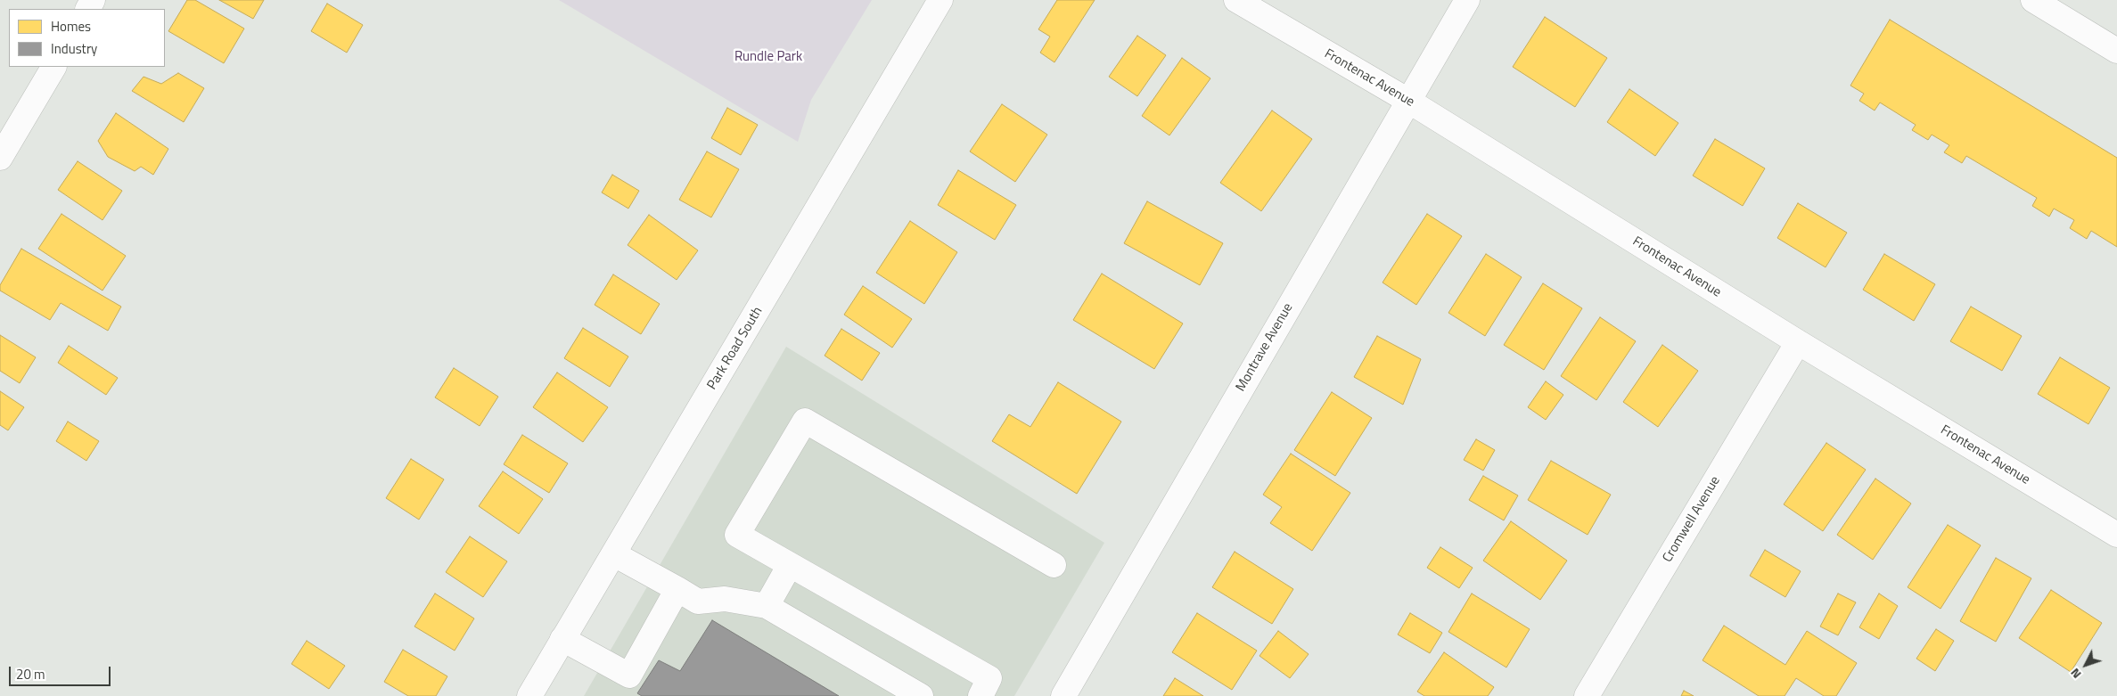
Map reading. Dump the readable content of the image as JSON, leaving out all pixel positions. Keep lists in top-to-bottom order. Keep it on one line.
{"streets":{"street":["Frontenac Avenue","Montrave Avenue","Park Road South","Cromwell Avenue"]},"crossings":[["Frontenac Avenue","Montrave Avenue"],["Frontenac Avenue","Cromwell Avenue"]],"parks":["Rundle Park"],"legend":["Homes","Industry"],"scale_bar":"20 m","north":"bottom left"}
